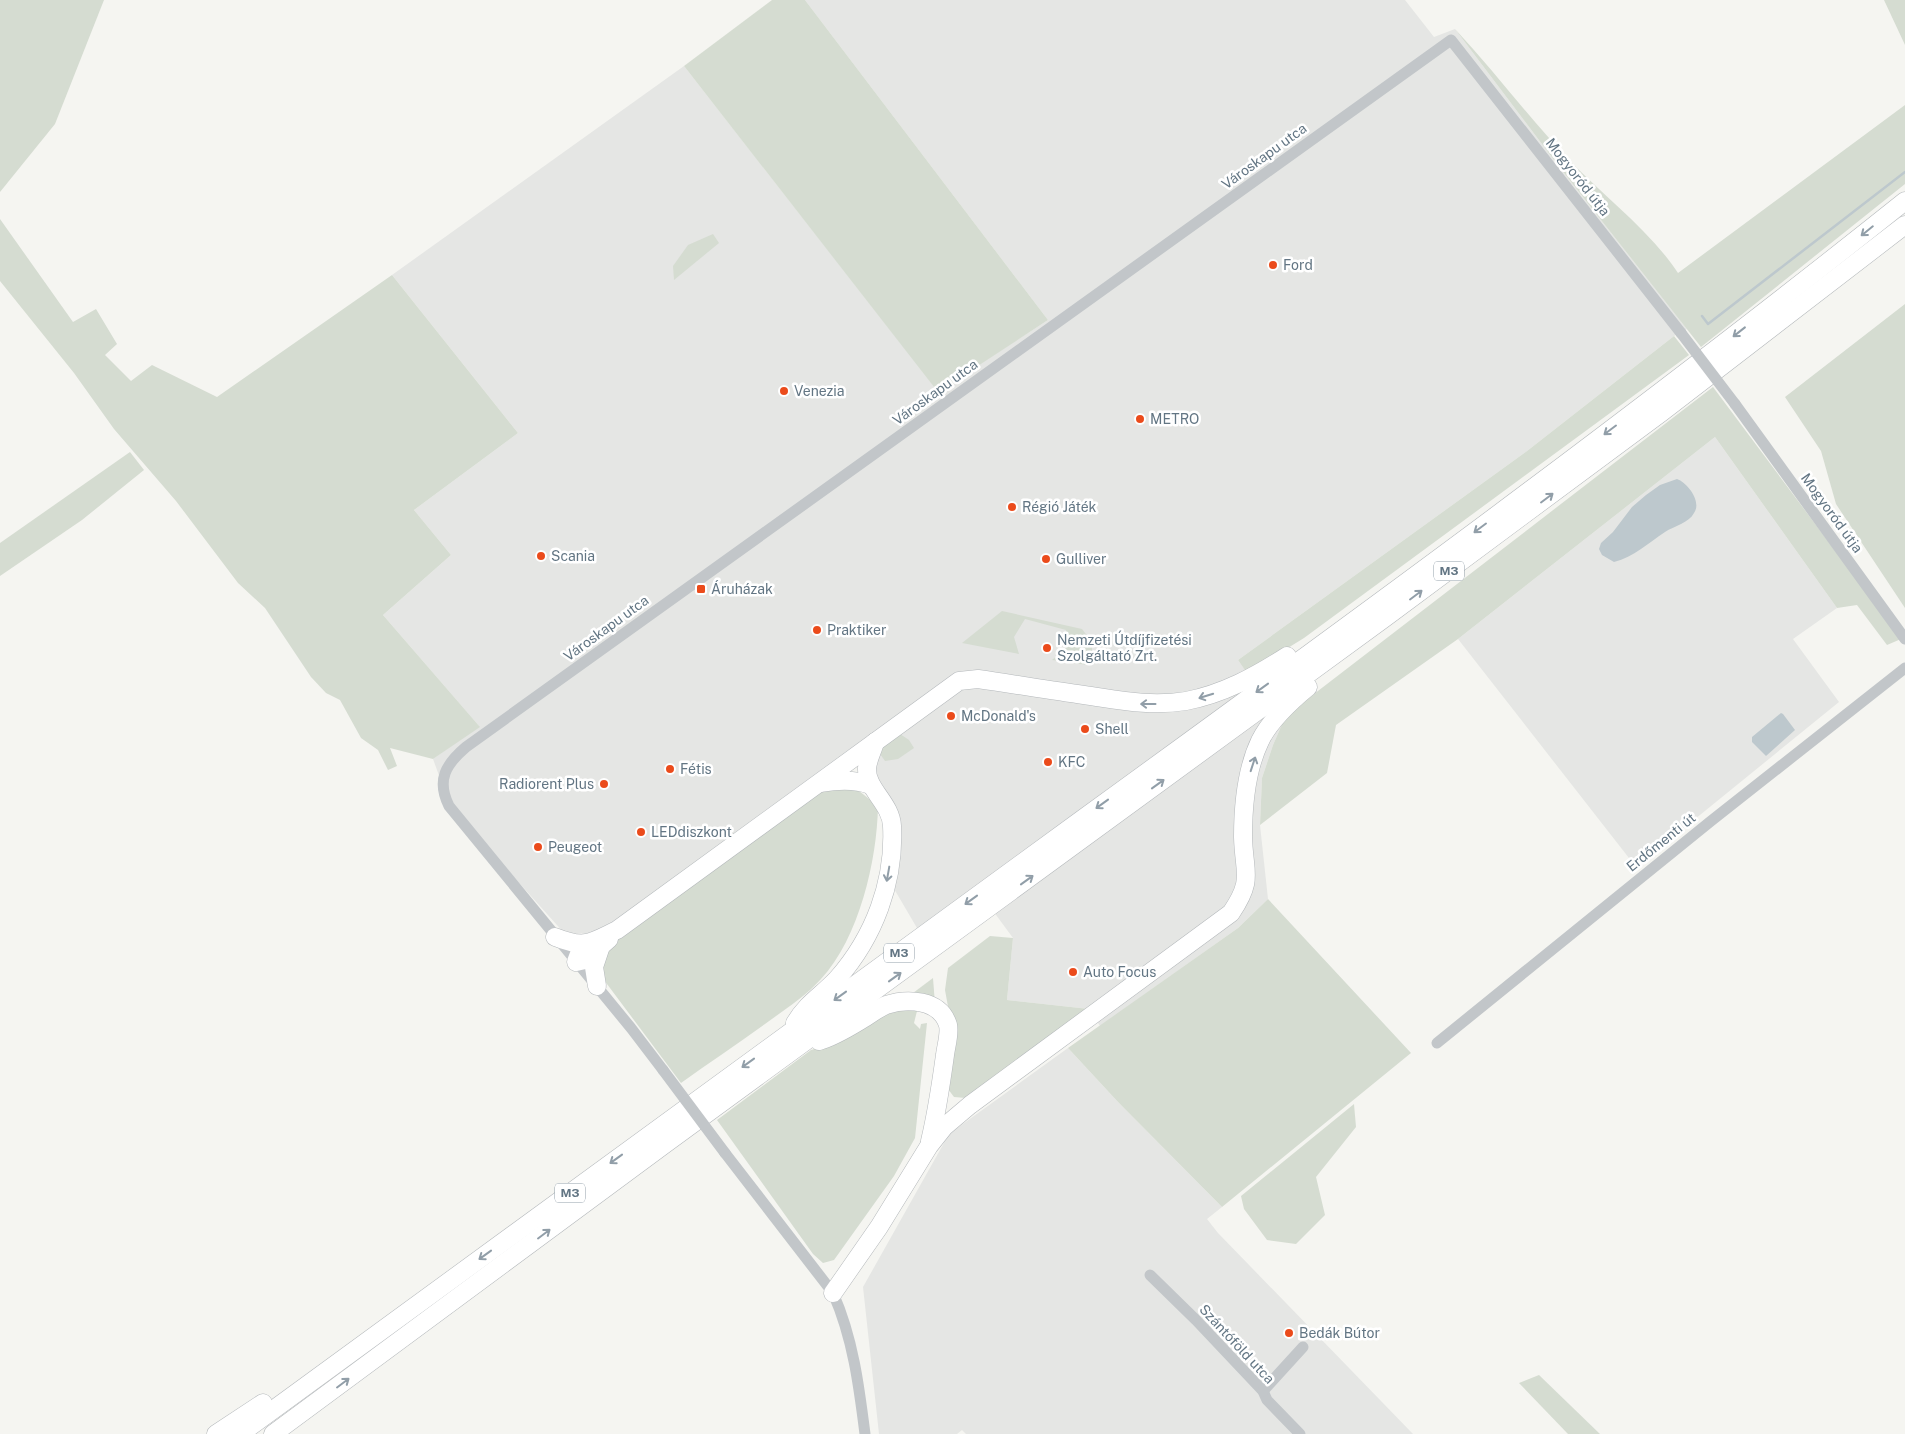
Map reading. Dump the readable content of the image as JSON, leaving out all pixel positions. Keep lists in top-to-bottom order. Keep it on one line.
{"streets":{"highway":["M3"],"street":["Városkapu utca","Mogyoród útja","Erdőmenti út","Szántóföld utca"]},"crossings":[["Városkapu utca","Mogyoród útja"]],"places":{"other":["Ford","Venezia","METRO","Régió Játék","Scania","Gulliver","Praktiker","Nemzeti Útdíjfizetési Szolgáltató Zrt.","McDonald's","Shell","KFC","Fétis","Radiorent Plus","LEDdiszkont","Peugeot","Auto Focus","Bedák Bútor"],"transit":["Áruházak"]}}
